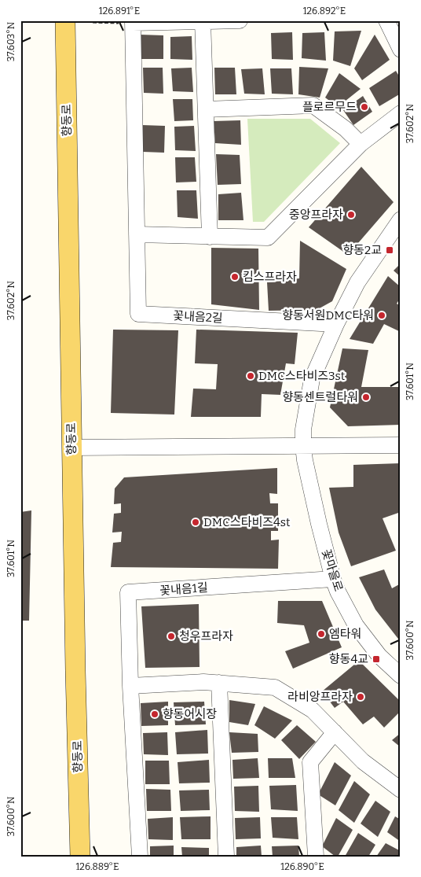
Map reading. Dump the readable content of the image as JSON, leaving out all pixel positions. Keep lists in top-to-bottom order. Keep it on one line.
{"streets":{"main road":["향동로"],"street":["꽃내음2길","꽃마을로","꽃내음1길"]},"crossings":[["꽃내음2길","꽃마을로"],["꽃마을로","꽃내음1길"]],"places":{"other":["플로르무드","중앙프라자","킴스프라자","향동서원DMC타워","DMC스타비즈3st","향동센트럴타워","DMC스타비즈4st","엠타워","청우프라자","라비앙프라자","향동어시장"],"transit":["향동2교","향동4교"]},"coordinates":["126.891°E","126.892°E","37.603°N","37.602°N","37.601°N","37.600°N","126.889°E","126.890°E"]}
